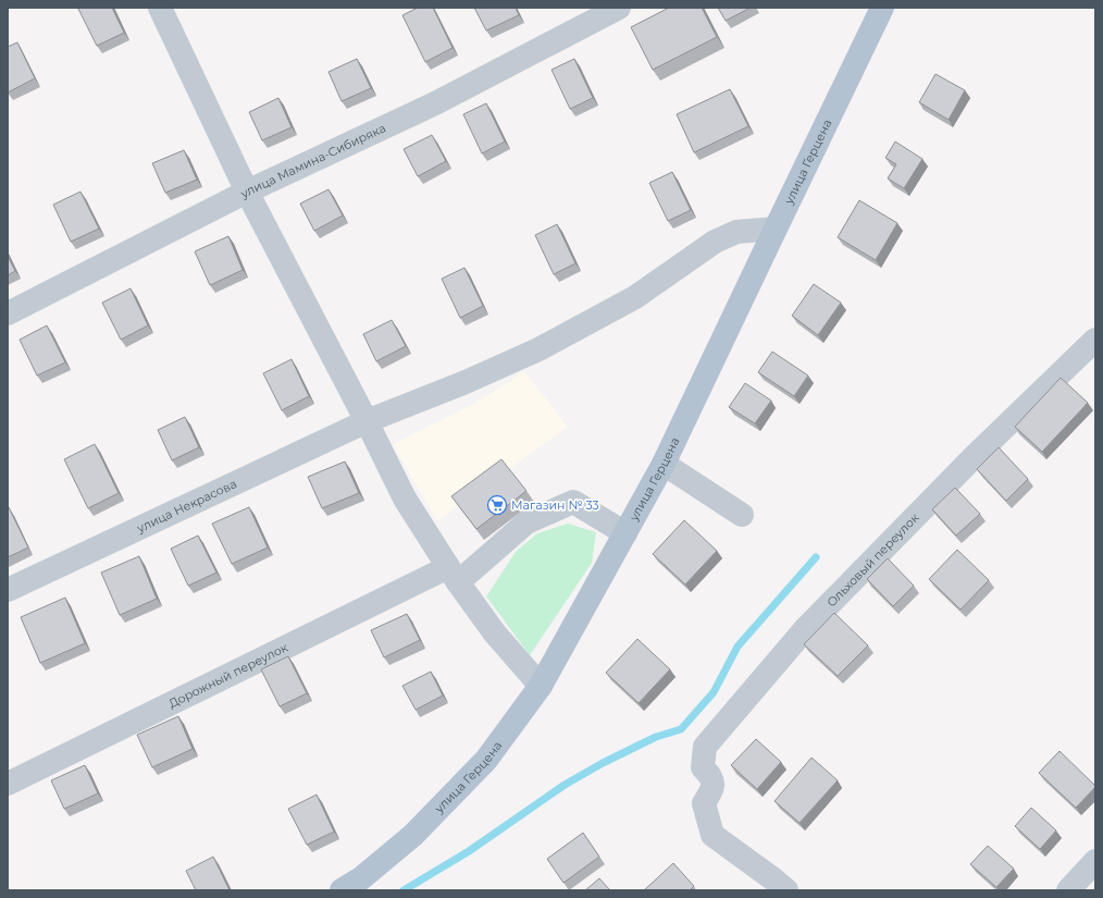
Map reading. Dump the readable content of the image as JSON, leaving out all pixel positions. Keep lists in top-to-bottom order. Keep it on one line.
{"streets":{"main road":["улица Герцена"],"street":["улица Мамина-Сибиряка","улица Некрасова","Ольховый переулок","Дорожный переулок"]},"crossings":[["улица Герцена","улица Некрасова"],["улица Герцена","Дорожный переулок"]],"places":{"supermarket":["Магазин № 33"]}}
